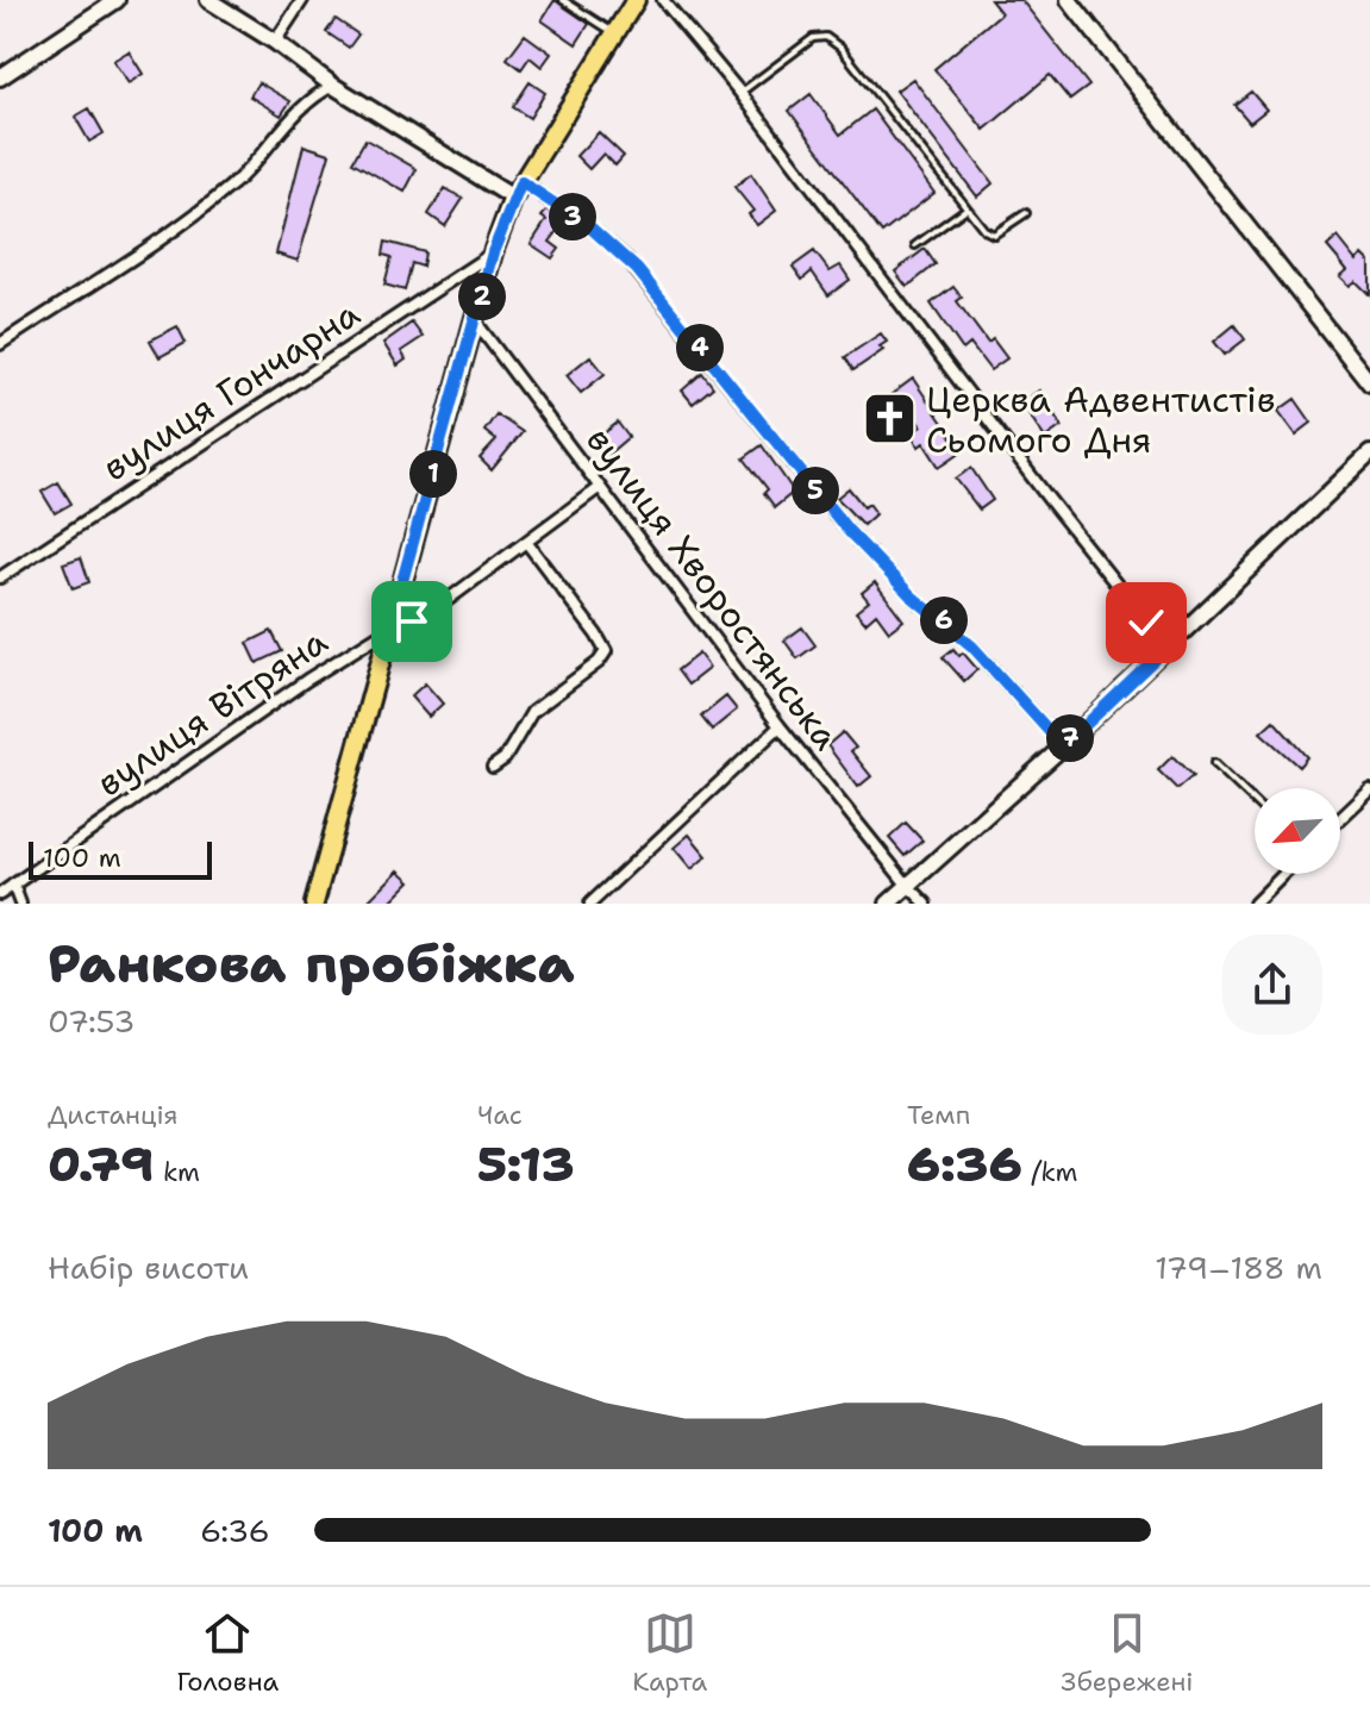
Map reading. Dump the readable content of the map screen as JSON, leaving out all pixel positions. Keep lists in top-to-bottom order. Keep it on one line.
{"streets":{"street":["вулиця Гончарна","вулиця Хворостянська","вулиця Вітряна"]},"crossings":[["вулиця Хворостянська","вулиця Вітряна"]],"places":{"church":["Церква Адвентистів Сьомого Дня"]},"scale_bar":"100 m","north":"bottom left","page":{"pins":["3","2","4","1","5","6","7"],"scale":"100 m","heading":["Ранкова пробіжка","07:53"],"stats":[["Дистанція","0.79 km"],["Час","5:13"],["Темп","6:36 /km"]],"chart":["Набір висоти","179–188 m"],"list":[{"name":"100 m","note":"6:36"}],"tabs":["Головна","Карта","Збережені"]}}
